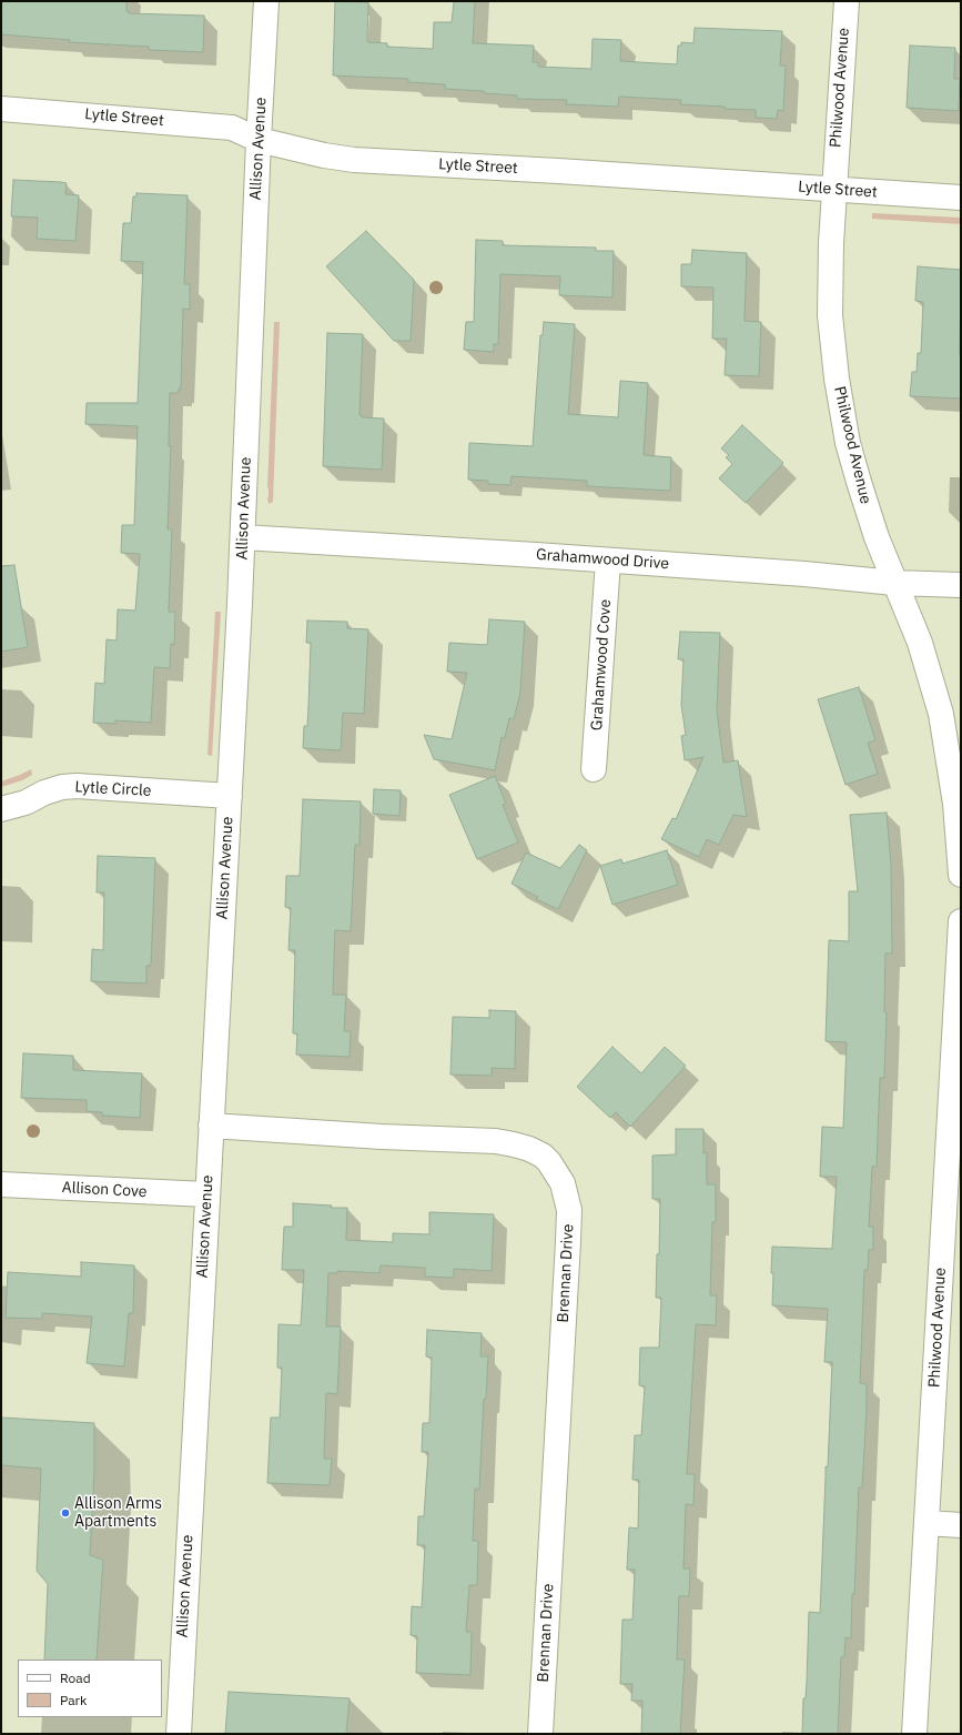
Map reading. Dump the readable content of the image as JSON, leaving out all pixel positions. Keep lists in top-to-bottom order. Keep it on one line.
{"streets":{"street":["Philwood Avenue","Lytle Street","Allison Avenue","Grahamwood Drive","Grahamwood Cove","Lytle Circle","Allison Cove","Brennan Drive"]},"crossings":[["Philwood Avenue","Lytle Street"],["Philwood Avenue","Grahamwood Drive"],["Lytle Street","Allison Avenue"],["Allison Avenue","Grahamwood Drive"],["Allison Avenue","Lytle Circle"],["Allison Avenue","Allison Cove"],["Allison Avenue","Brennan Drive"],["Grahamwood Drive","Grahamwood Cove"]],"places":["Allison Arms Apartments"],"legend":["Road","Park"]}
